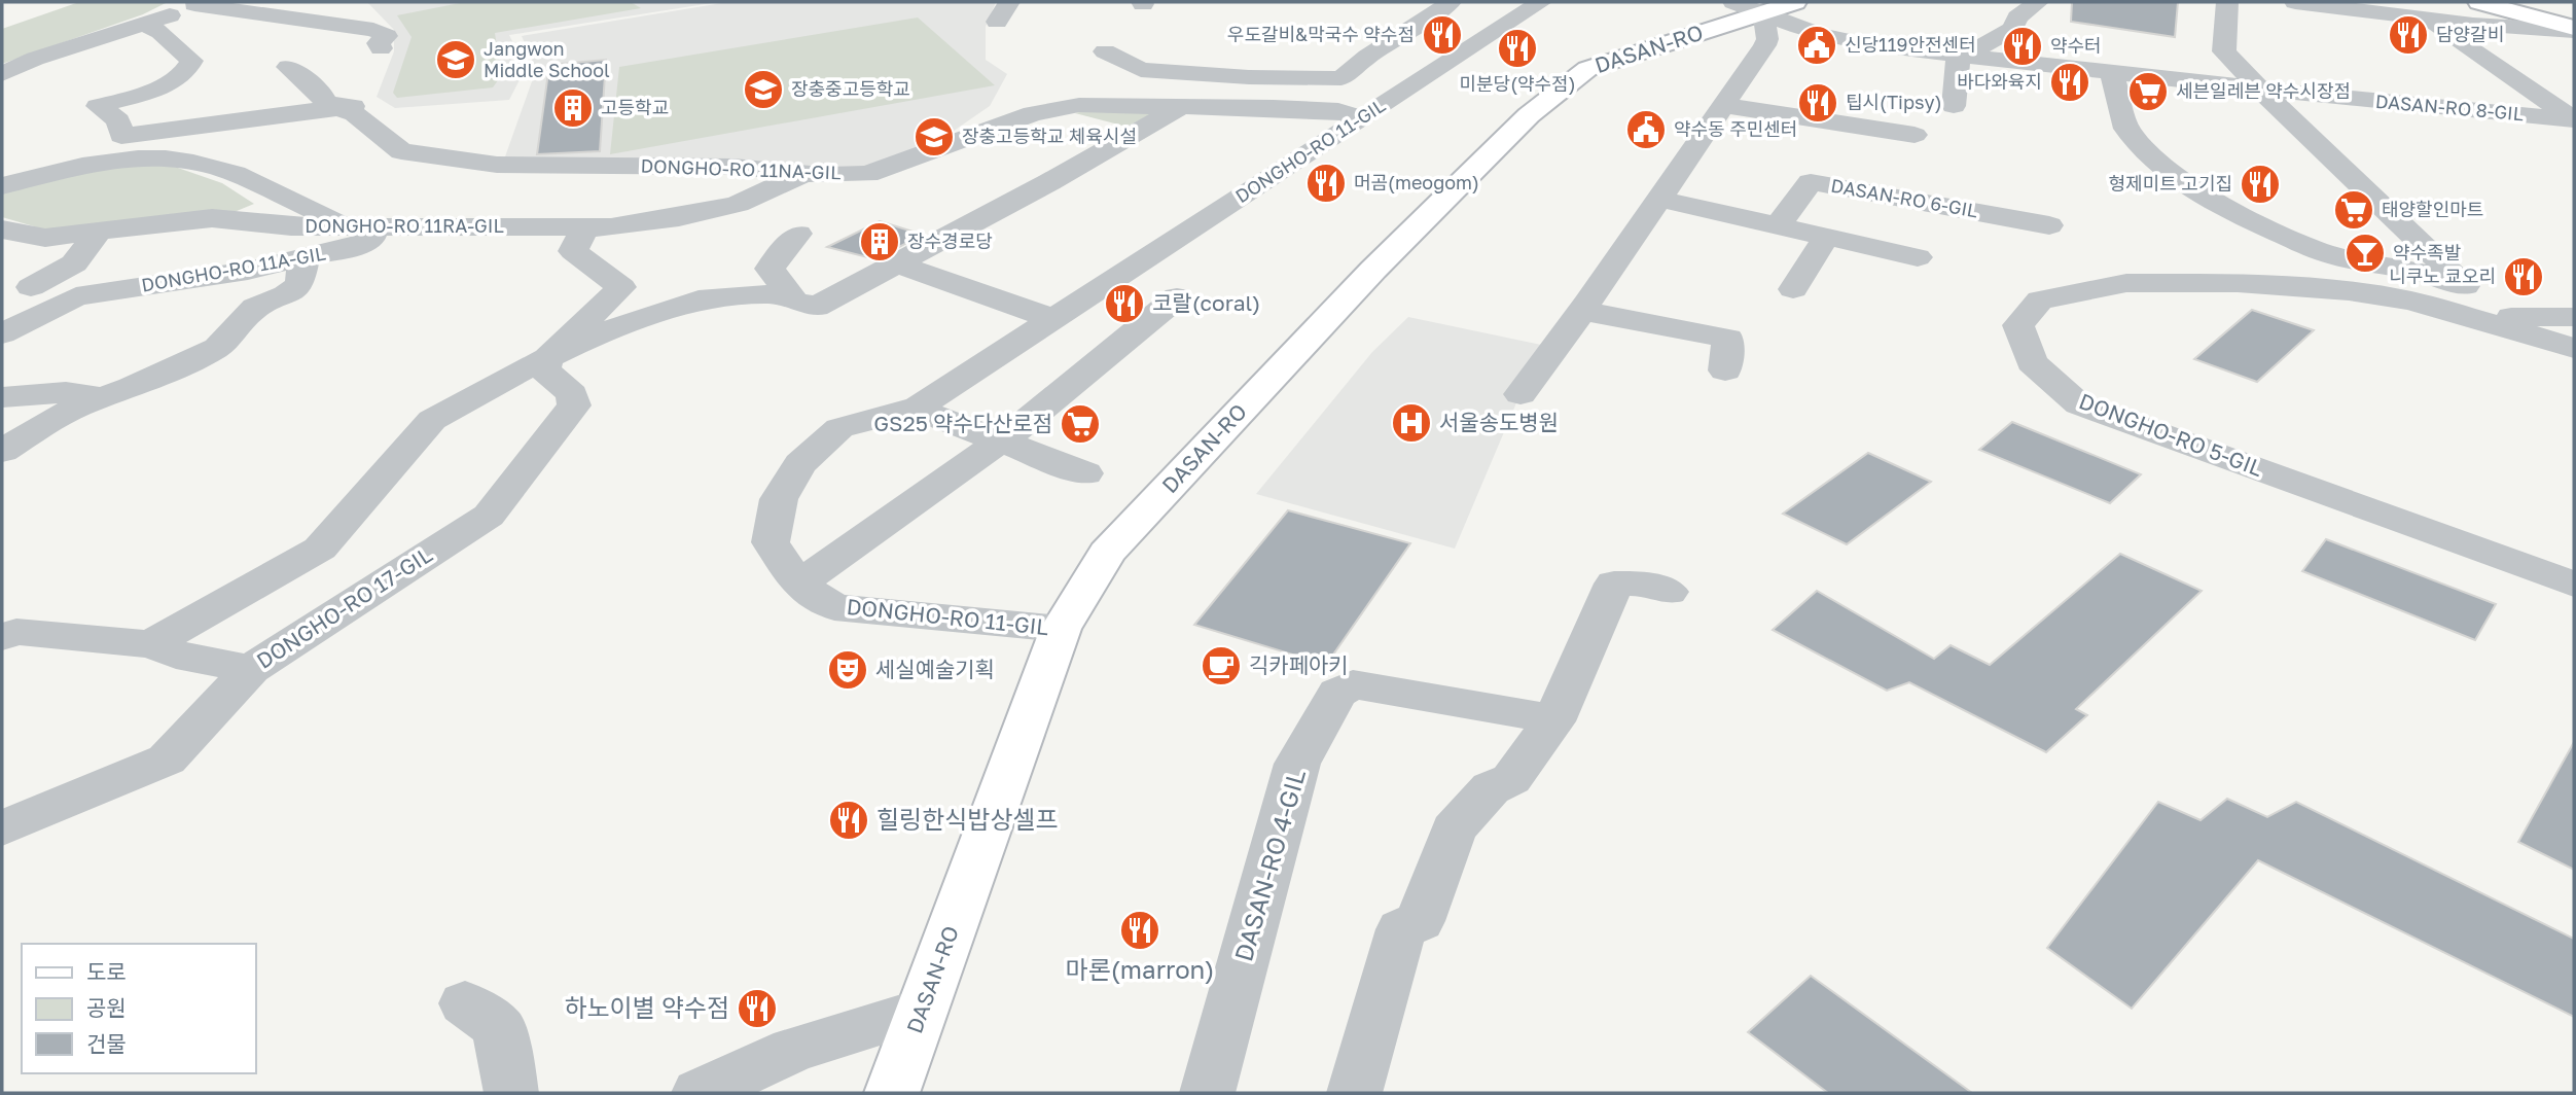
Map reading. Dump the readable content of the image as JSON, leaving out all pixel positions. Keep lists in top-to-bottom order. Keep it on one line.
{"streets":{"main road":["DASAN-RO"],"street":["DASAN-RO 8-GIL","DONGHO-RO 11-GIL","DONGHO-RO 11NA-GIL","DASAN-RO 6-GIL","DONGHO-RO 11RA-GIL","DONGHO-RO 11A-GIL","DONGHO-RO 5-GIL","DONGHO-RO 17-GIL","DASAN-RO 4-GIL"]},"crossings":[["DASAN-RO","DASAN-RO 8-GIL"],["DASAN-RO","DONGHO-RO 11-GIL"],["DONGHO-RO 11-GIL","DONGHO-RO 11NA-GIL"],["DONGHO-RO 11NA-GIL","DONGHO-RO 11RA-GIL"],["DONGHO-RO 11RA-GIL","DONGHO-RO 11A-GIL"]],"places":{"restaurant":["우도갈비&막국수 약수점","담양갈비","약수터","미분당(약수점)","바다와육지","팁시(Tipsy)","머곰(meogom)","형제미트 고기집","니쿠노 쿄오리","코랄(coral)","힐링한식밥상셀프","마론(marron)","하노이별 약수점"],"public building":["신당119안전센터","약수동 주민센터"],"school or university":["Jangwon Middle School","장충중고등학교","장충고등학교 체육시설"],"supermarket":["세븐일레븐 약수시장점","태양할인마트","GS25 약수다산로점"],"building":["고등학교","장수경로당"],"bar":["약수족발"],"hospital":["서울송도병원"],"cafe":["긱카페아키"],"theatre":["세실예술기획"]},"legend":["도로","공원","건물"]}
